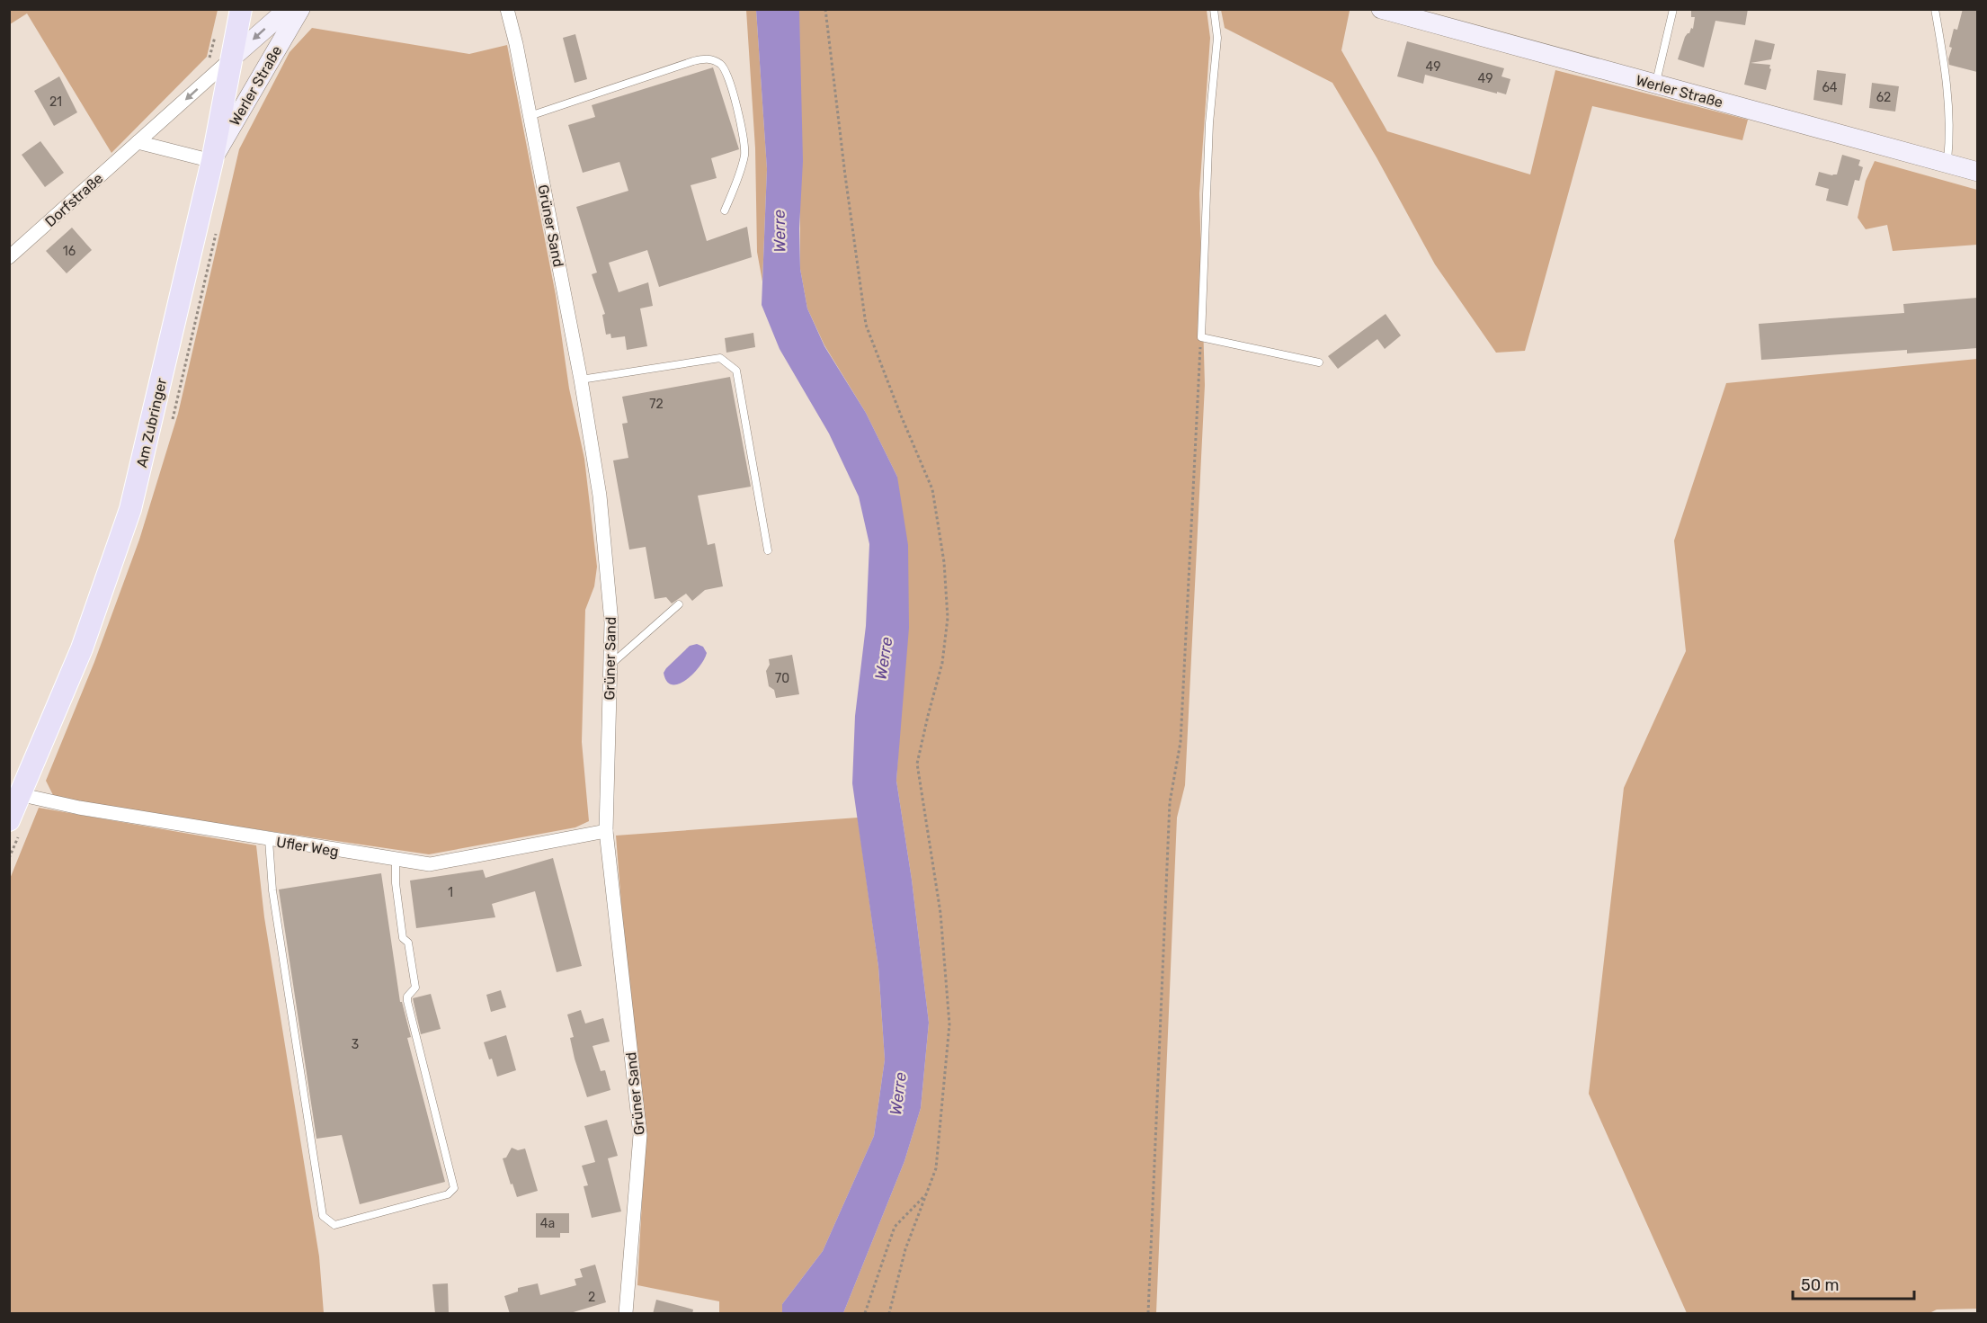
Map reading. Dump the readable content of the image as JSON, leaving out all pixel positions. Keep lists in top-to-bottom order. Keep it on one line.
{"streets":{"main road":["Werler Straße","Am Zubringer"],"street":["Dorfstraße","Grüner Sand","Ufler Weg"]},"crossings":[["Werler Straße","Dorfstraße"],["Werler Straße","Am Zubringer"],["Dorfstraße","Am Zubringer"],["Grüner Sand","Ufler Weg"],["Am Zubringer","Ufler Weg"]],"one_way":["Dorfstraße"],"water":["Werre"],"house_numbers":["49","49","64","62","21","16","72","70","1","3","4a","2"],"scale_bar":"50 m"}
